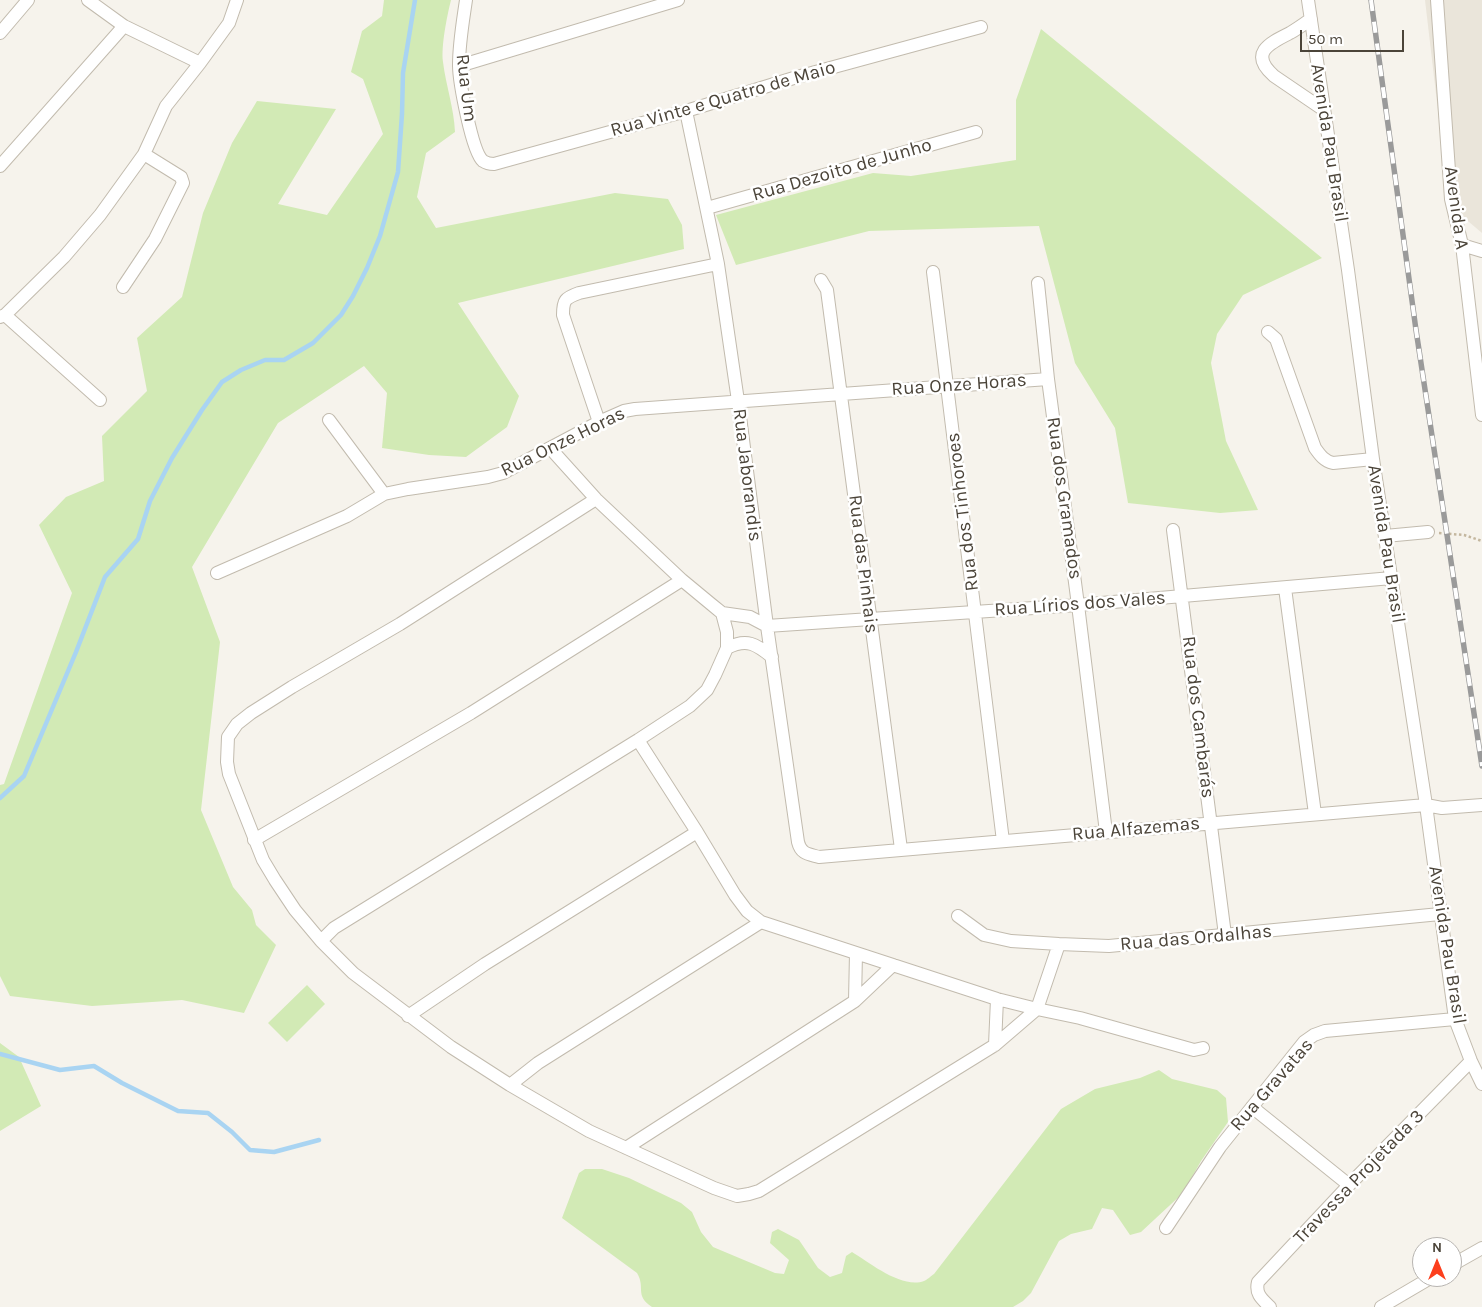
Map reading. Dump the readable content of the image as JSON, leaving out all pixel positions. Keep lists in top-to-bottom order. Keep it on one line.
{"streets":{"street":["Rua Um","Rua Vinte e Quatro de Maio","Avenida Pau Brasil","Rua Dezoito de Junho","Avenida A","Rua Onze Horas","Rua Jaborandis","Rua dos Gramados","Rua dos Tinhoroes","Rua das Pinhais","Rua Lírios dos Vales","Rua dos Cambarás","Rua Alfazemas","Rua das Ordalhas","Rua Gravatas","Travessa Projetada 3"]},"crossings":[["Rua Um","Rua Vinte e Quatro de Maio"],["Rua Vinte e Quatro de Maio","Rua Jaborandis"],["Avenida Pau Brasil","Rua Lírios dos Vales"],["Avenida Pau Brasil","Rua Alfazemas"],["Avenida Pau Brasil","Rua das Ordalhas"],["Avenida Pau Brasil","Rua Gravatas"],["Avenida Pau Brasil","Travessa Projetada 3"],["Rua Dezoito de Junho","Rua Jaborandis"],["Rua Onze Horas","Rua Jaborandis"],["Rua Onze Horas","Rua dos Gramados"],["Rua Onze Horas","Rua dos Tinhoroes"],["Rua Onze Horas","Rua das Pinhais"],["Rua Jaborandis","Rua Lírios dos Vales"],["Rua Jaborandis","Rua Alfazemas"],["Rua dos Gramados","Rua Lírios dos Vales"],["Rua dos Gramados","Rua Alfazemas"],["Rua dos Tinhoroes","Rua Lírios dos Vales"],["Rua dos Tinhoroes","Rua Alfazemas"],["Rua das Pinhais","Rua Lírios dos Vales"],["Rua das Pinhais","Rua Alfazemas"],["Rua Lírios dos Vales","Rua dos Cambarás"],["Rua dos Cambarás","Rua Alfazemas"],["Rua dos Cambarás","Rua das Ordalhas"]],"scale_bar":"50 m","north":"top"}
